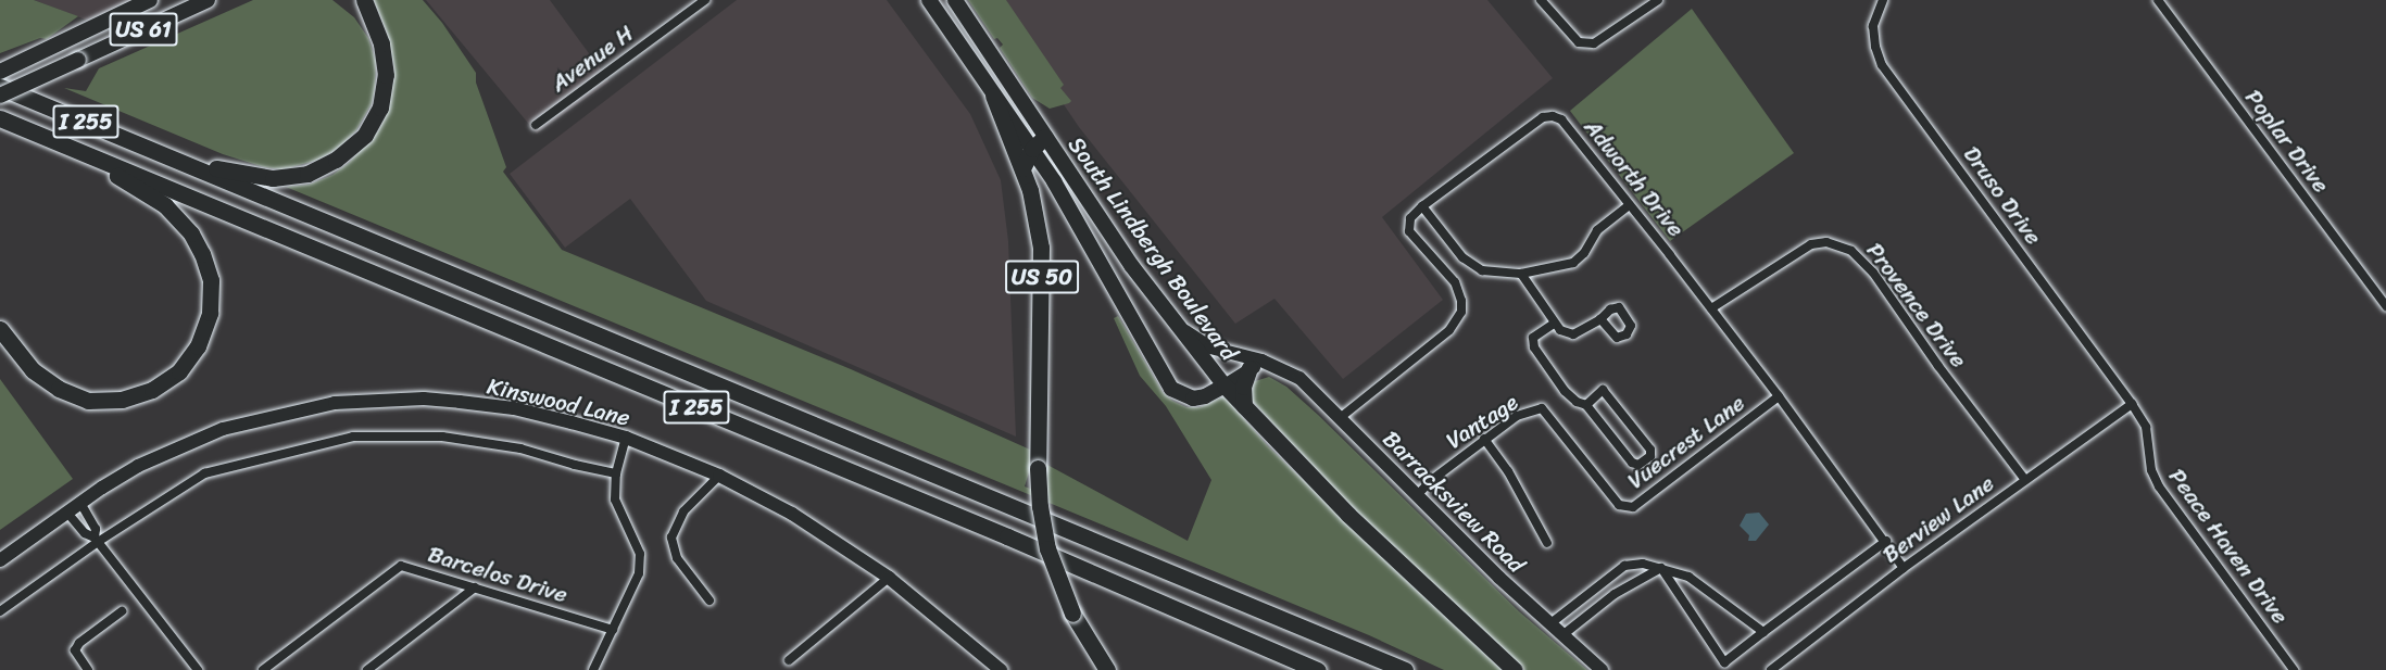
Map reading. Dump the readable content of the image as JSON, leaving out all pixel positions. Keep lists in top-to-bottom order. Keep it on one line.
{"streets":{"highway":["I 255","US 50"],"main road":["US 61","South Lindbergh Boulevard"],"street":["Avenue H","Poplar Drive","Adworth Drive","Druso Drive","Provence Drive","Kinswood Lane","Vantage","Vuecrest Lane","Barracksview Road","Berview Lane","Peace Haven Drive","Barcelos Drive"]},"crossings":[["Adworth Drive","Provence Drive"],["Adworth Drive","Vuecrest Lane"],["Adworth Drive","Berview Lane"],["Druso Drive","Berview Lane"],["Druso Drive","Peace Haven Drive"],["South Lindbergh Boulevard","US 50"],["South Lindbergh Boulevard","Barracksview Road"],["Provence Drive","Berview Lane"],["Vantage","Vuecrest Lane"],["Vantage","Barracksview Road"],["Berview Lane","Peace Haven Drive"]]}
